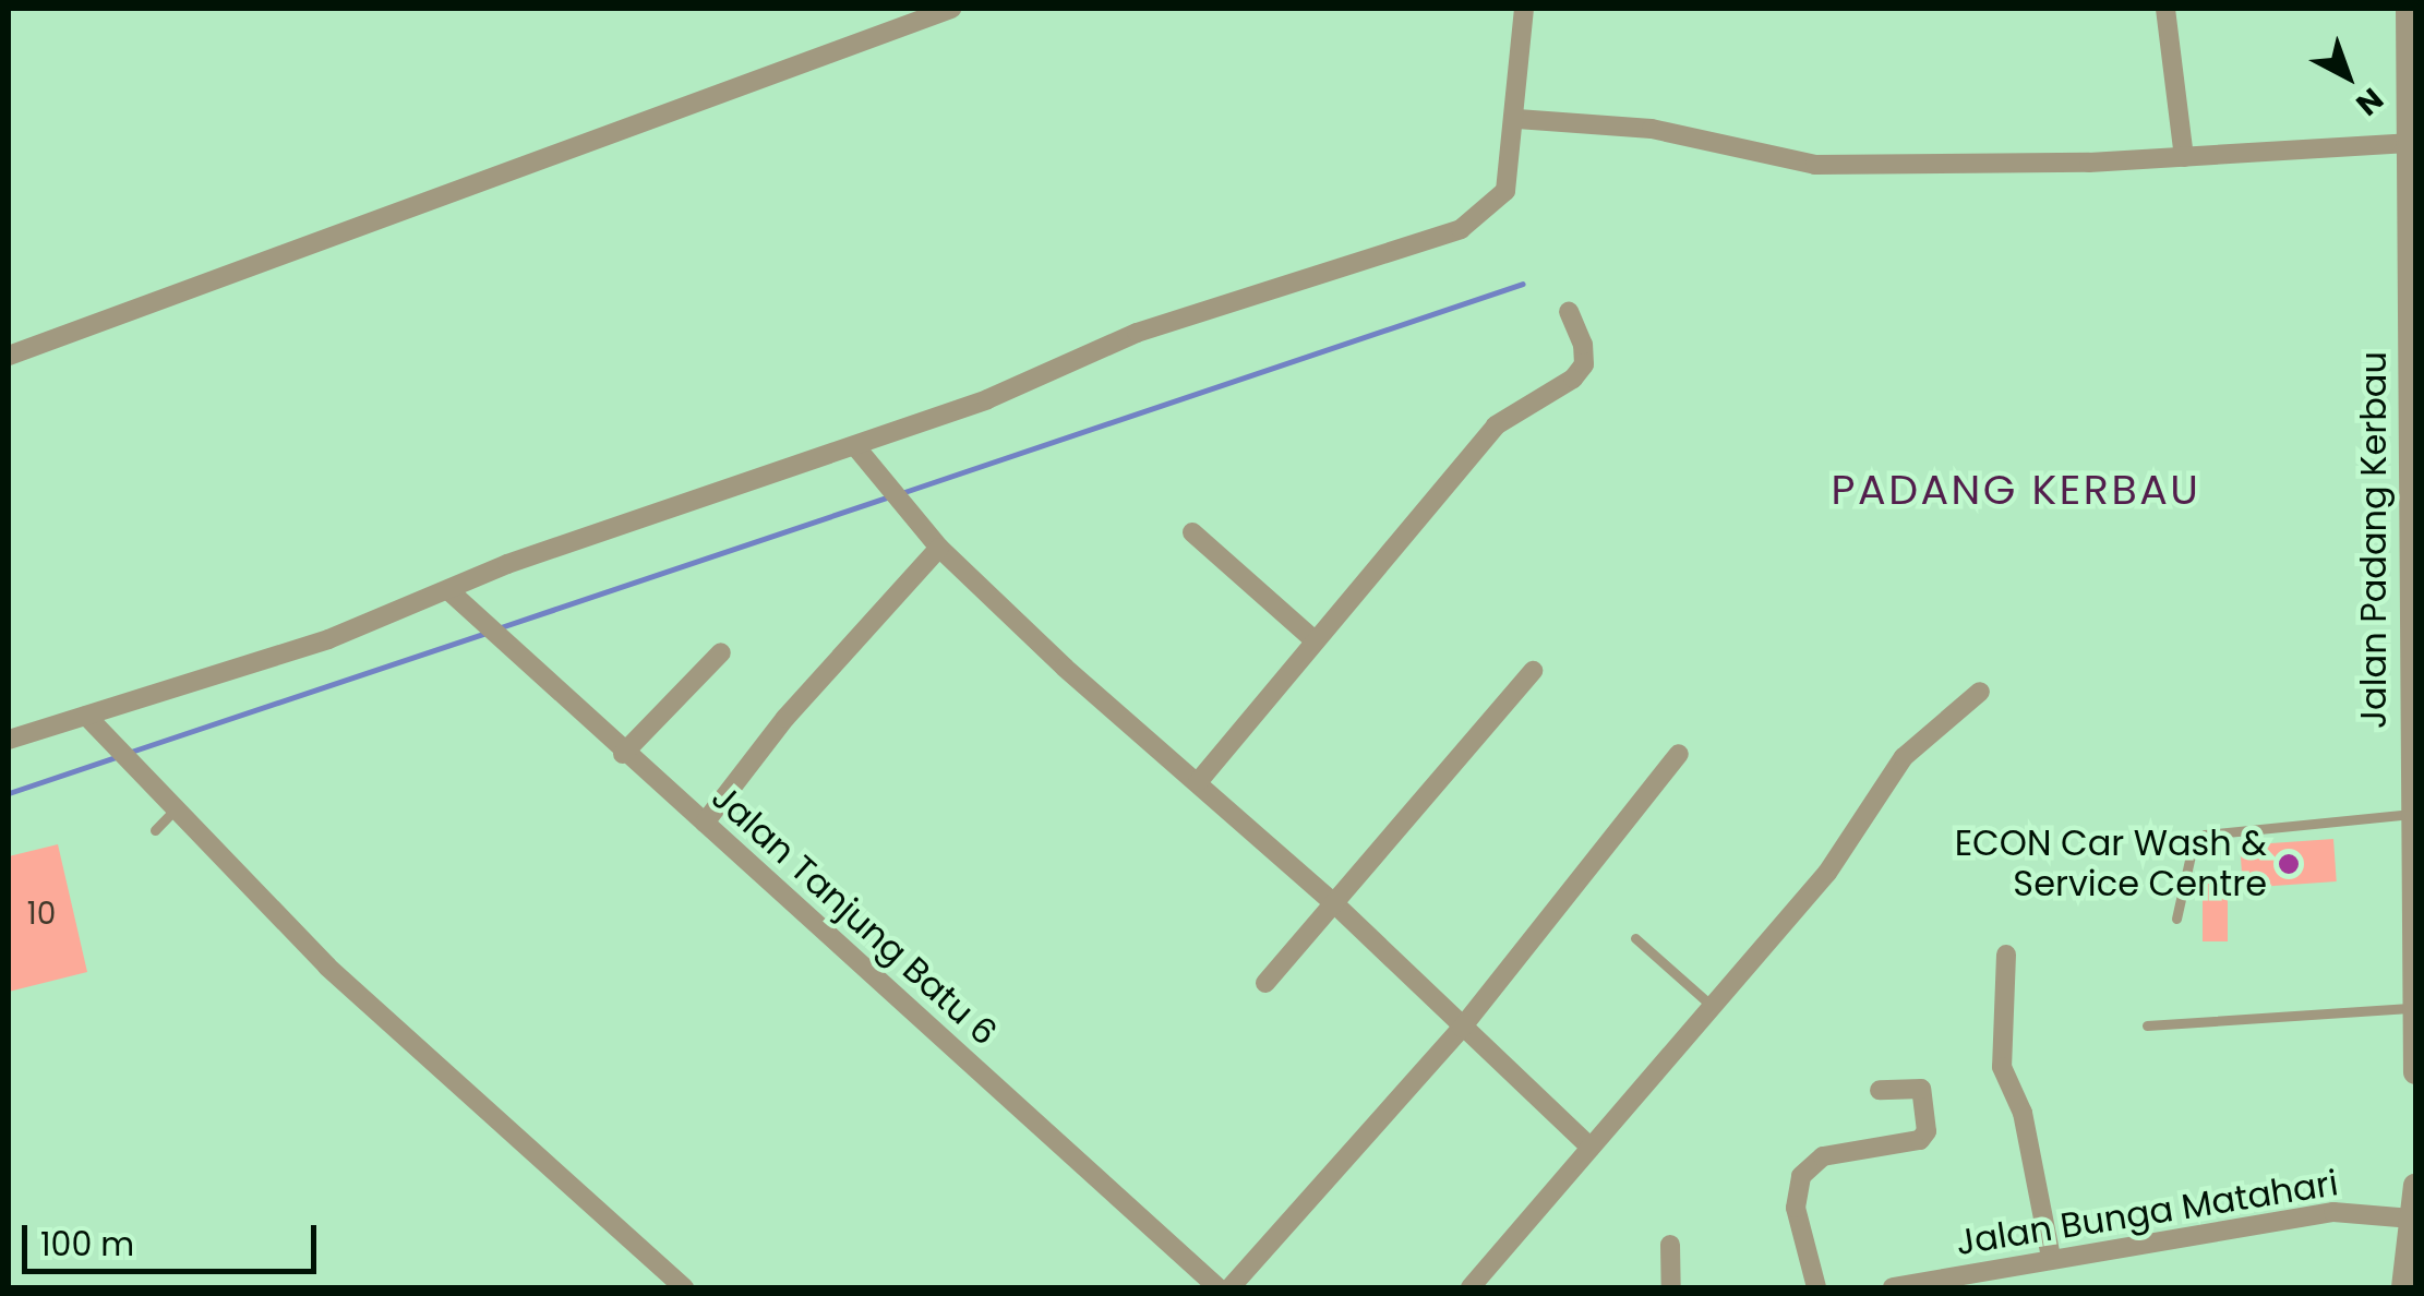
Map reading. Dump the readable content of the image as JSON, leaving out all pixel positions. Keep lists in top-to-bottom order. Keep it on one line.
{"streets":{"street":["Jalan Padang Kerbau","Jalan Tanjung Batu 6","Jalan Bunga Matahari"]},"districts":["PADANG KERBAU"],"places":["ECON Car Wash & Service Centre"],"house_numbers":["10"],"scale_bar":"100 m","north":"bottom right"}
